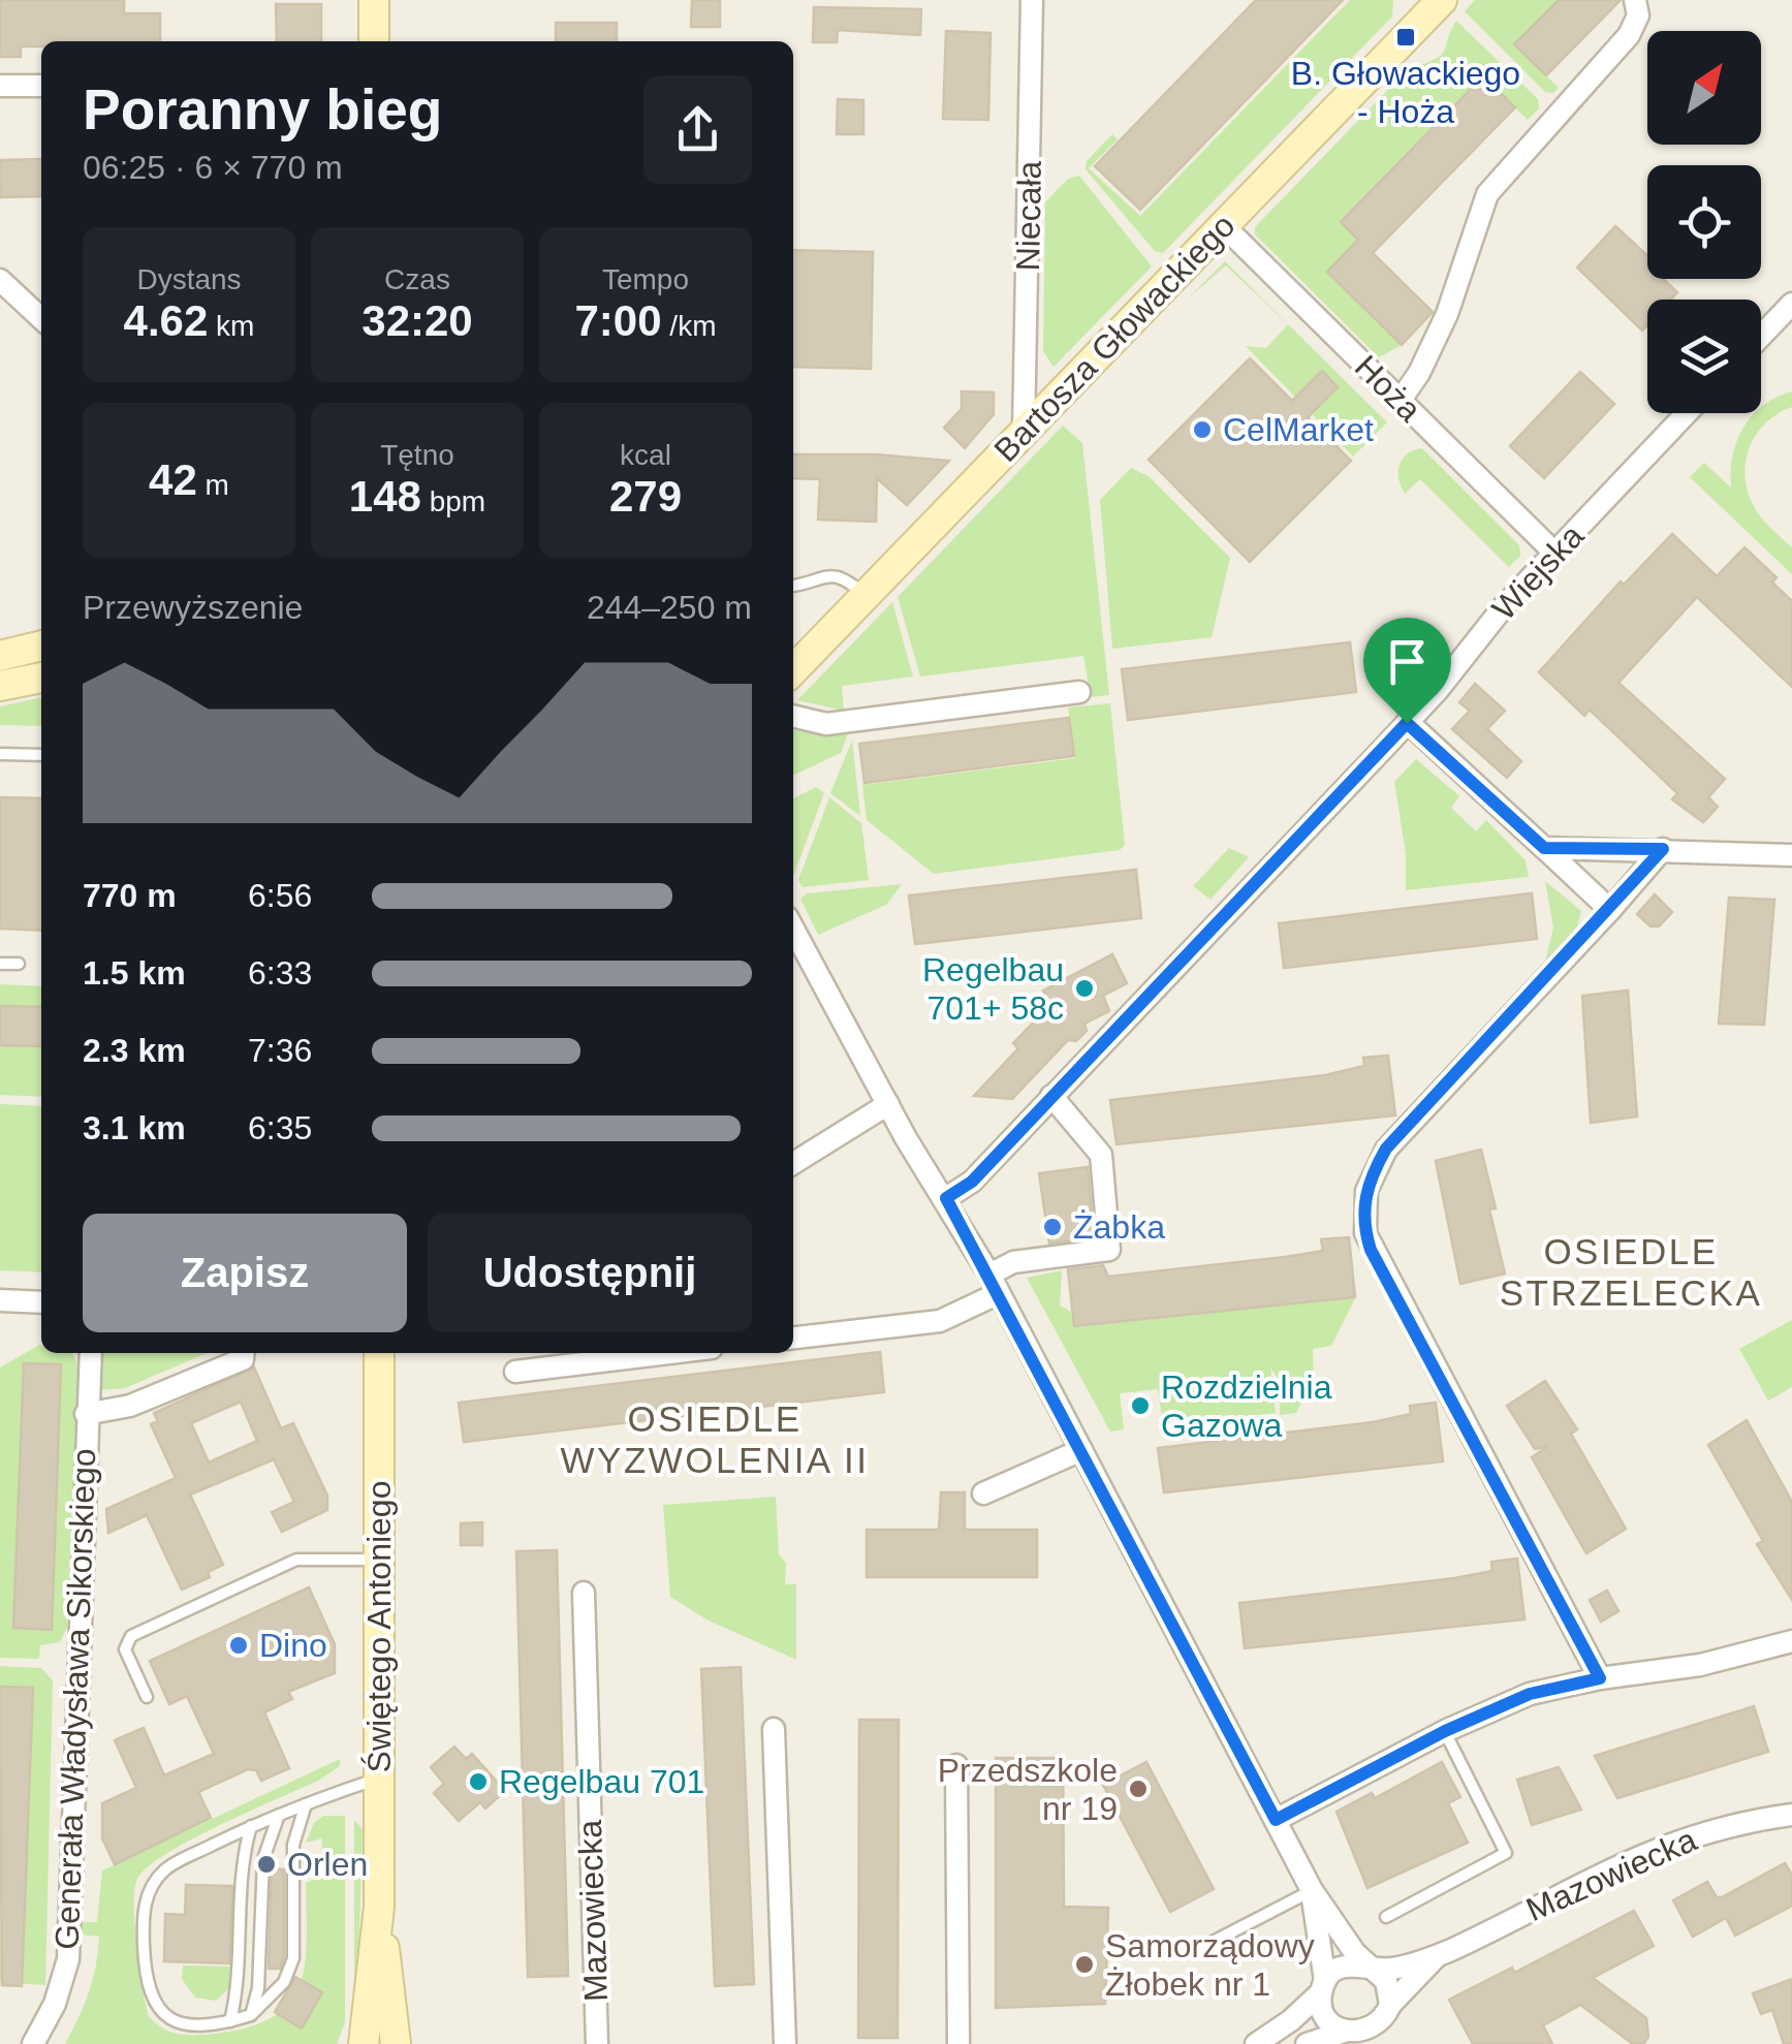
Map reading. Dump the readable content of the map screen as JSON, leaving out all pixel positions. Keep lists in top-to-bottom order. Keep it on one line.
{"streets":{"street":["Niecała","Bartosza Głowackiego","Hoża","Wiejska","Świętego Antoniego","Generała Władysława Sikorskiego","Mazowiecka"]},"crossings":[["Niecała","Bartosza Głowackiego"],["Bartosza Głowackiego","Hoża"],["Hoża","Wiejska"]],"districts":["OSIEDLE STRZELECKA","OSIEDLE WYZWOLENIA II"],"places":{"transit":["B. Głowackiego - Hoża"],"other":["CelMarket","Regelbau 701+ 58c","Żabka","Rozdzielnia Gazowa","Dino","Regelbau 701","Przedszkole nr 19","Orlen","Samorządowy Żłobek nr 1"]},"north":"top right","page":{"heading":["Poranny bieg","06:25 · 6 × 770 m"],"stats":[["Dystans","4.62 km"],["Czas","32:20"],["Tempo","7:00 /km"],["42 m"],["Tętno","148 bpm"],["kcal","279"]],"chart":["Przewyższenie","244–250 m"],"list":[{"name":"770 m","note":"6:56"},{"name":"1.5 km","note":"6:33"},{"name":"2.3 km","note":"7:36"},{"name":"3.1 km","note":"6:35"}],"buttons":["Zapisz","Udostępnij"]}}
